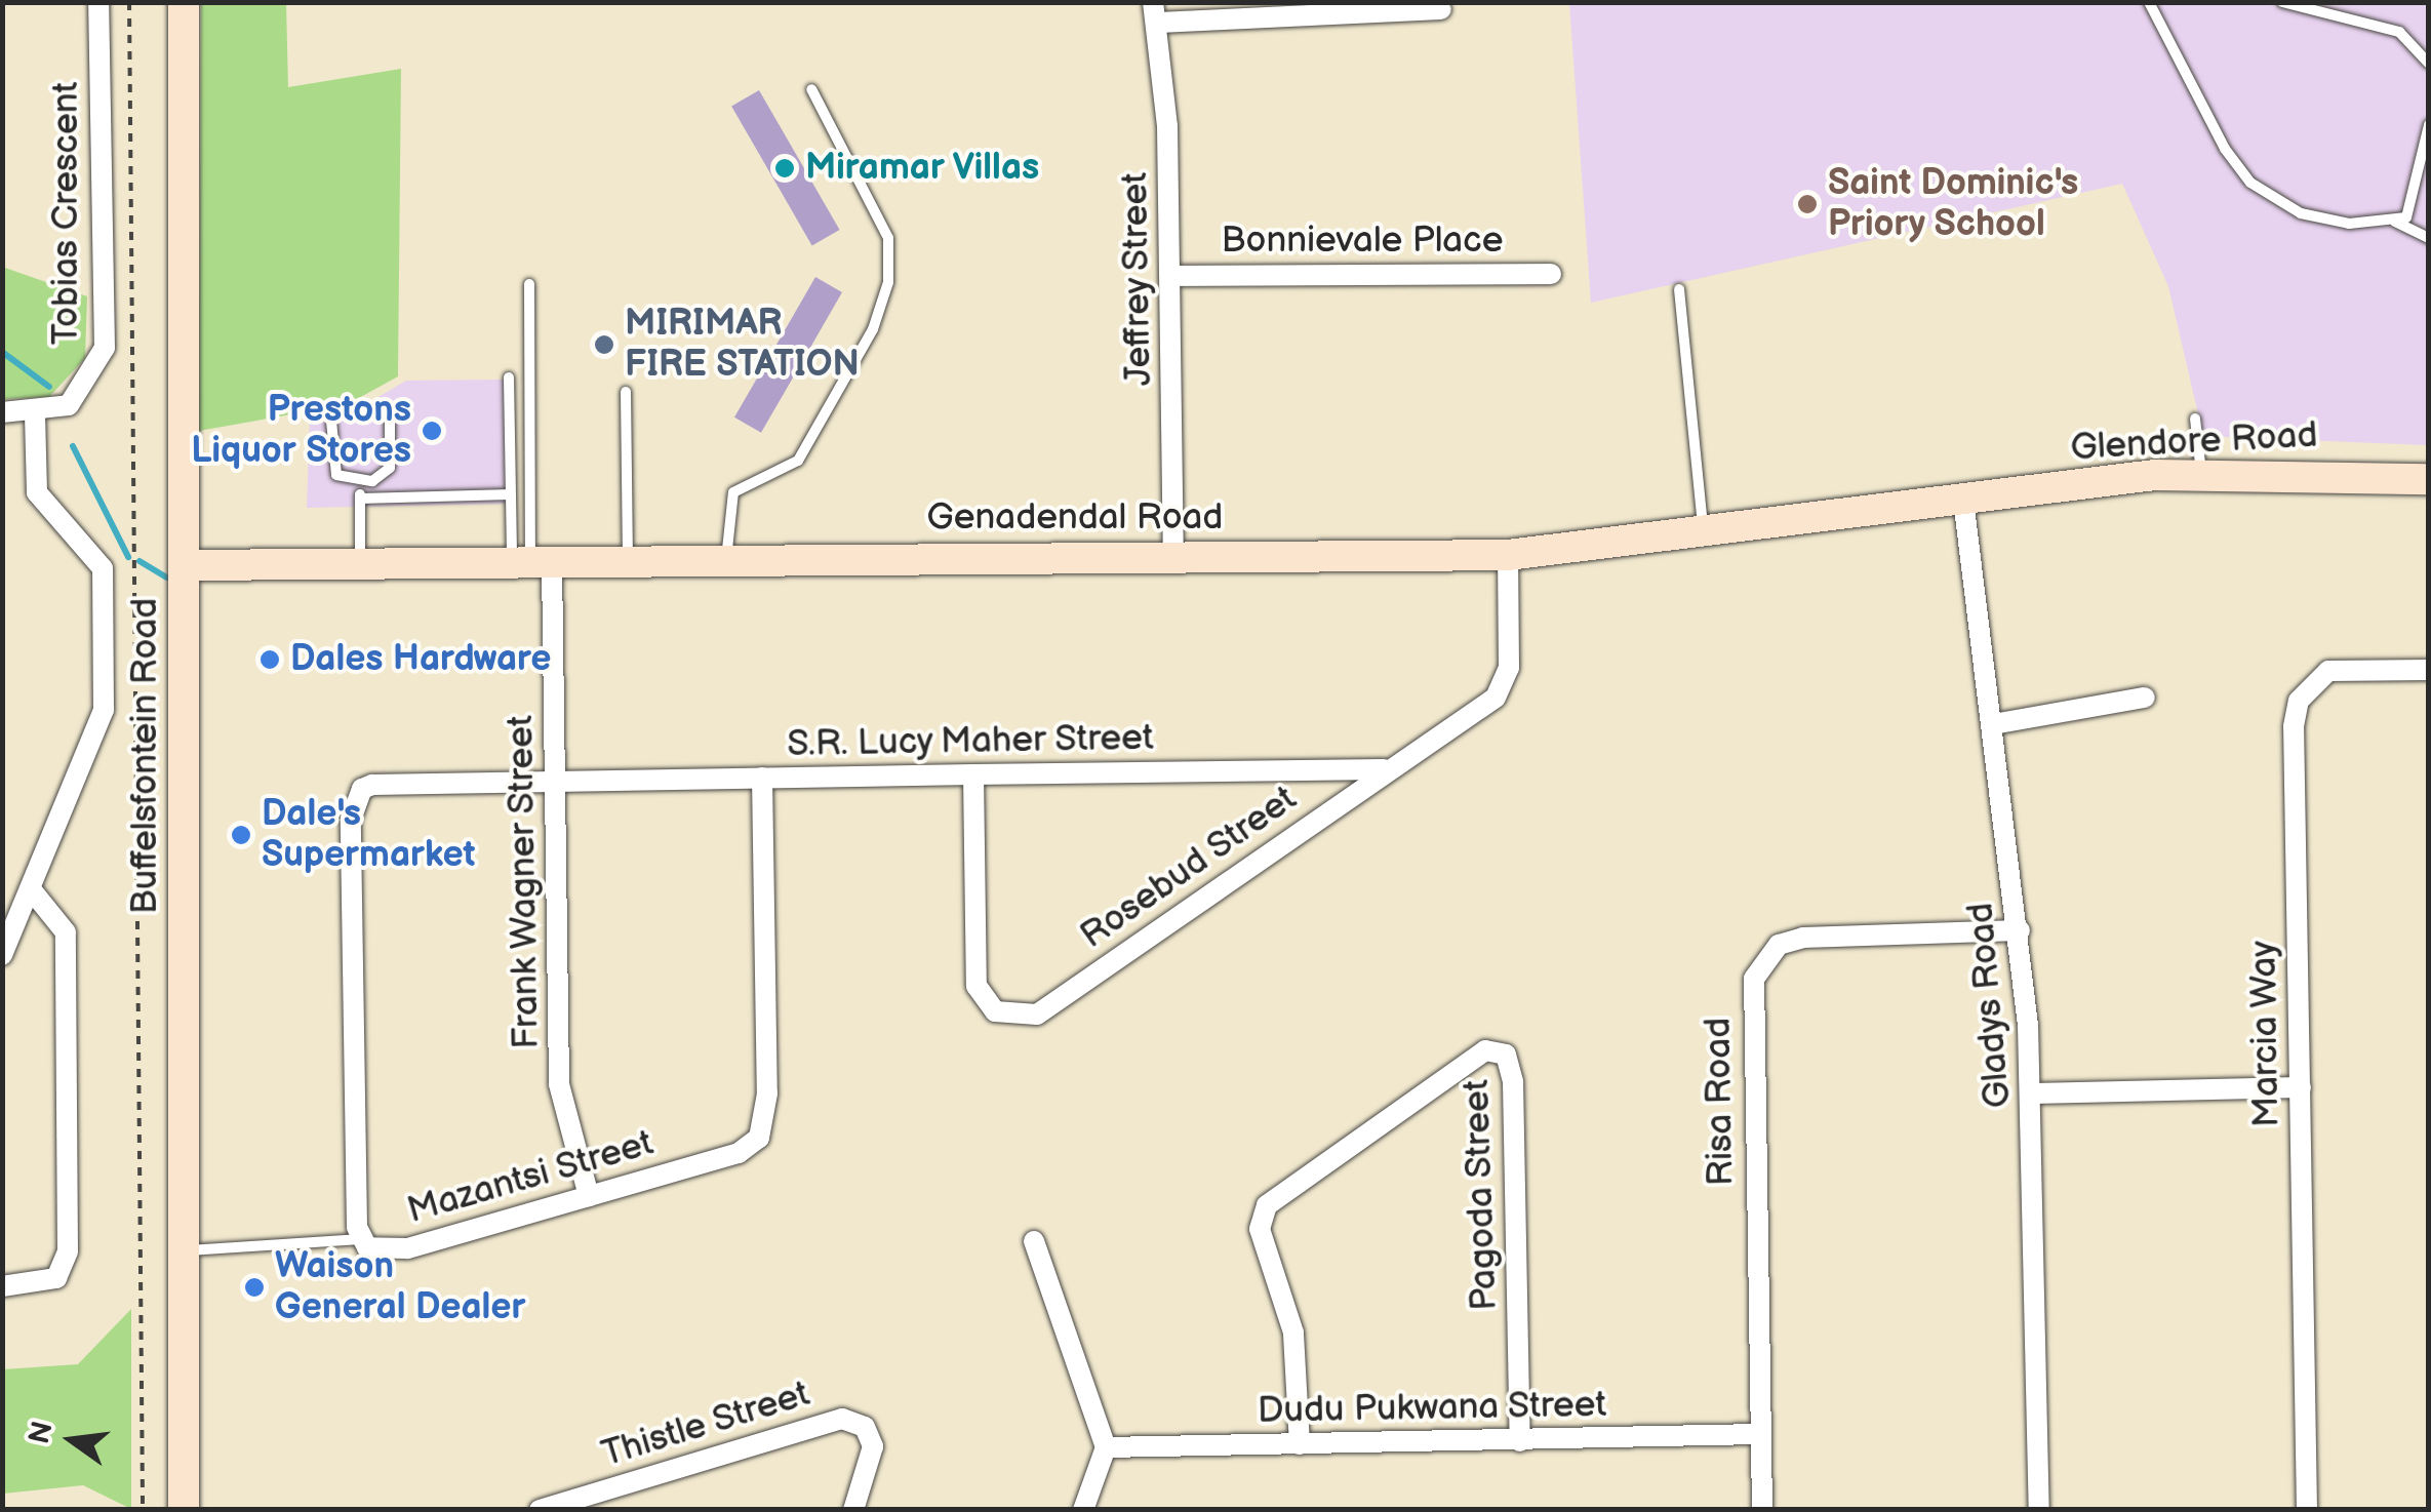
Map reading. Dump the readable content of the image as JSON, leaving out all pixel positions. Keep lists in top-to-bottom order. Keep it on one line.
{"streets":{"street":["Tobias Crescent","Bonnievale Place","Jeffrey Street","Glendore Road","Genadendal Road","S.R. Lucy Maher Street","Buffelsfontein Road","Rosebud Street","Frank Wagner Street","Gladys Road","Marcia Way","Risa Road","Mazantsi Street","Pagoda Street","Dudu Pukwana Street","Thistle Street"]},"crossings":[["Bonnievale Place","Jeffrey Street"],["Jeffrey Street","Genadendal Road"],["Glendore Road","Genadendal Road"],["Glendore Road","Gladys Road"],["Genadendal Road","Buffelsfontein Road"],["Genadendal Road","Rosebud Street"],["Genadendal Road","Frank Wagner Street"],["Genadendal Road","Gladys Road"],["S.R. Lucy Maher Street","Rosebud Street"],["S.R. Lucy Maher Street","Frank Wagner Street"],["S.R. Lucy Maher Street","Mazantsi Street"],["Frank Wagner Street","Mazantsi Street"],["Gladys Road","Risa Road"],["Risa Road","Dudu Pukwana Street"],["Pagoda Street","Dudu Pukwana Street"]],"places":["Miramar Villas","Saint Dominic's Priory School","MIRIMAR FIRE STATION","Prestons Liquor Stores","Dales Hardware","Dale's Supermarket","Waison General Dealer"],"north":"left"}
